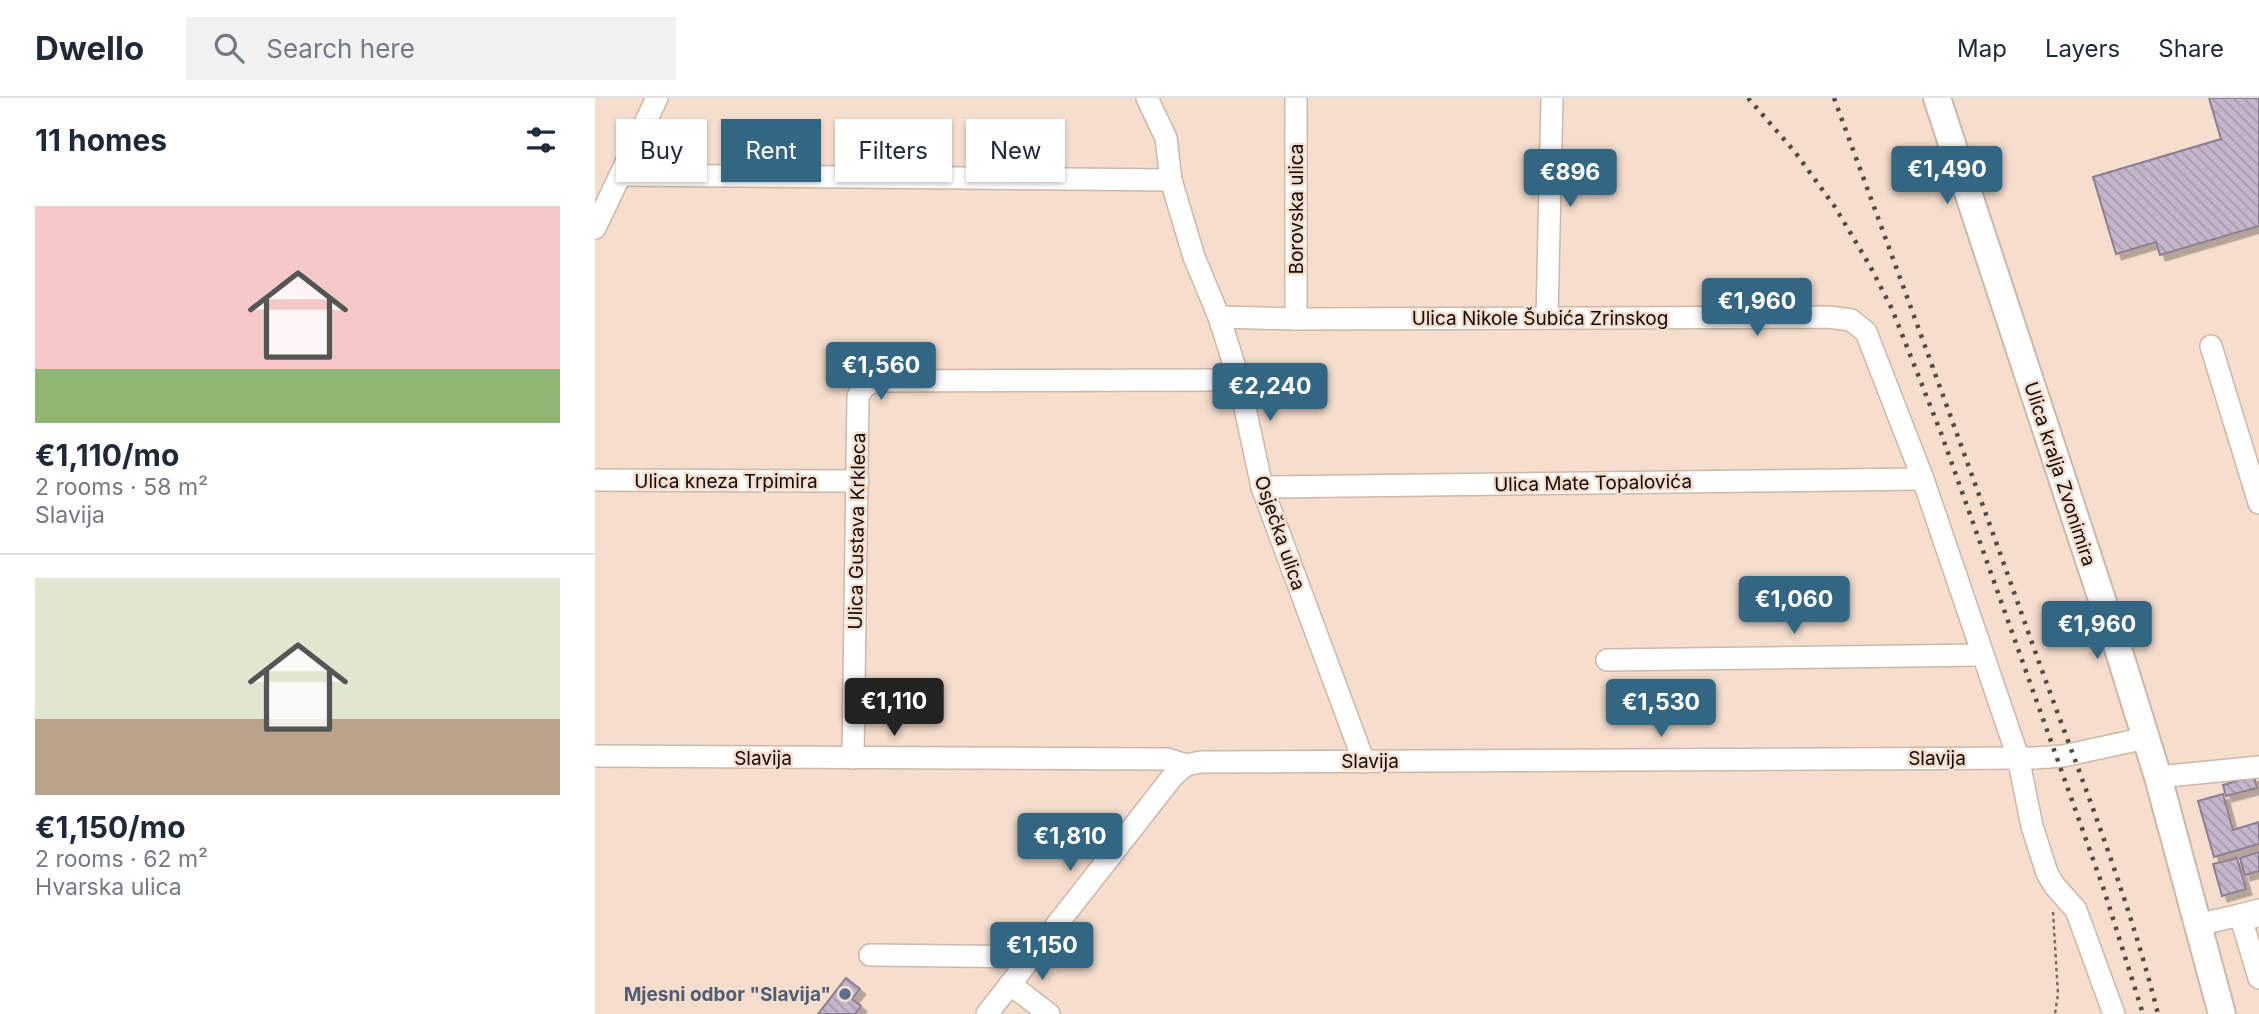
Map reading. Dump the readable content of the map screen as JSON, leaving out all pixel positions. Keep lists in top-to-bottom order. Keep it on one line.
{"streets":{"main road":["Ulica kralja Zvonimira"],"street":["Borovska ulica","Ulica Nikole Šubića Zrinskog","Ulica kneza Trpimira","Ulica Mate Topalovića","Ulica Gustava Krkleca","Osječka ulica","Slavija"]},"crossings":[["Borovska ulica","Ulica Nikole Šubića Zrinskog"],["Ulica Nikole Šubića Zrinskog","Ulica Mate Topalovića"],["Ulica Nikole Šubića Zrinskog","Osječka ulica"],["Ulica Nikole Šubića Zrinskog","Slavija"],["Ulica kralja Zvonimira","Slavija"],["Ulica kneza Trpimira","Ulica Gustava Krkleca"],["Ulica Mate Topalovića","Osječka ulica"],["Ulica Gustava Krkleca","Osječka ulica"],["Ulica Gustava Krkleca","Slavija"],["Osječka ulica","Slavija"]],"places":["Mjesni odbor \"Slavija\""],"page":{"header":"Dwello","search":"Search here","nav":["Map","Layers","Share"],"heading":"11 homes","chip":["Buy","Rent","Filters","New"],"price":["€1,490","€896","€1,960","€1,560","€2,240","€1,060","€1,960","€1,110","€1,530","€1,810","€1,150"],"list":[{"name":"€1,110/mo","note":"2 rooms · 58 m² · Slavija"},{"name":"€1,150/mo","note":"2 rooms · 62 m² · Hvarska ulica"}]}}
